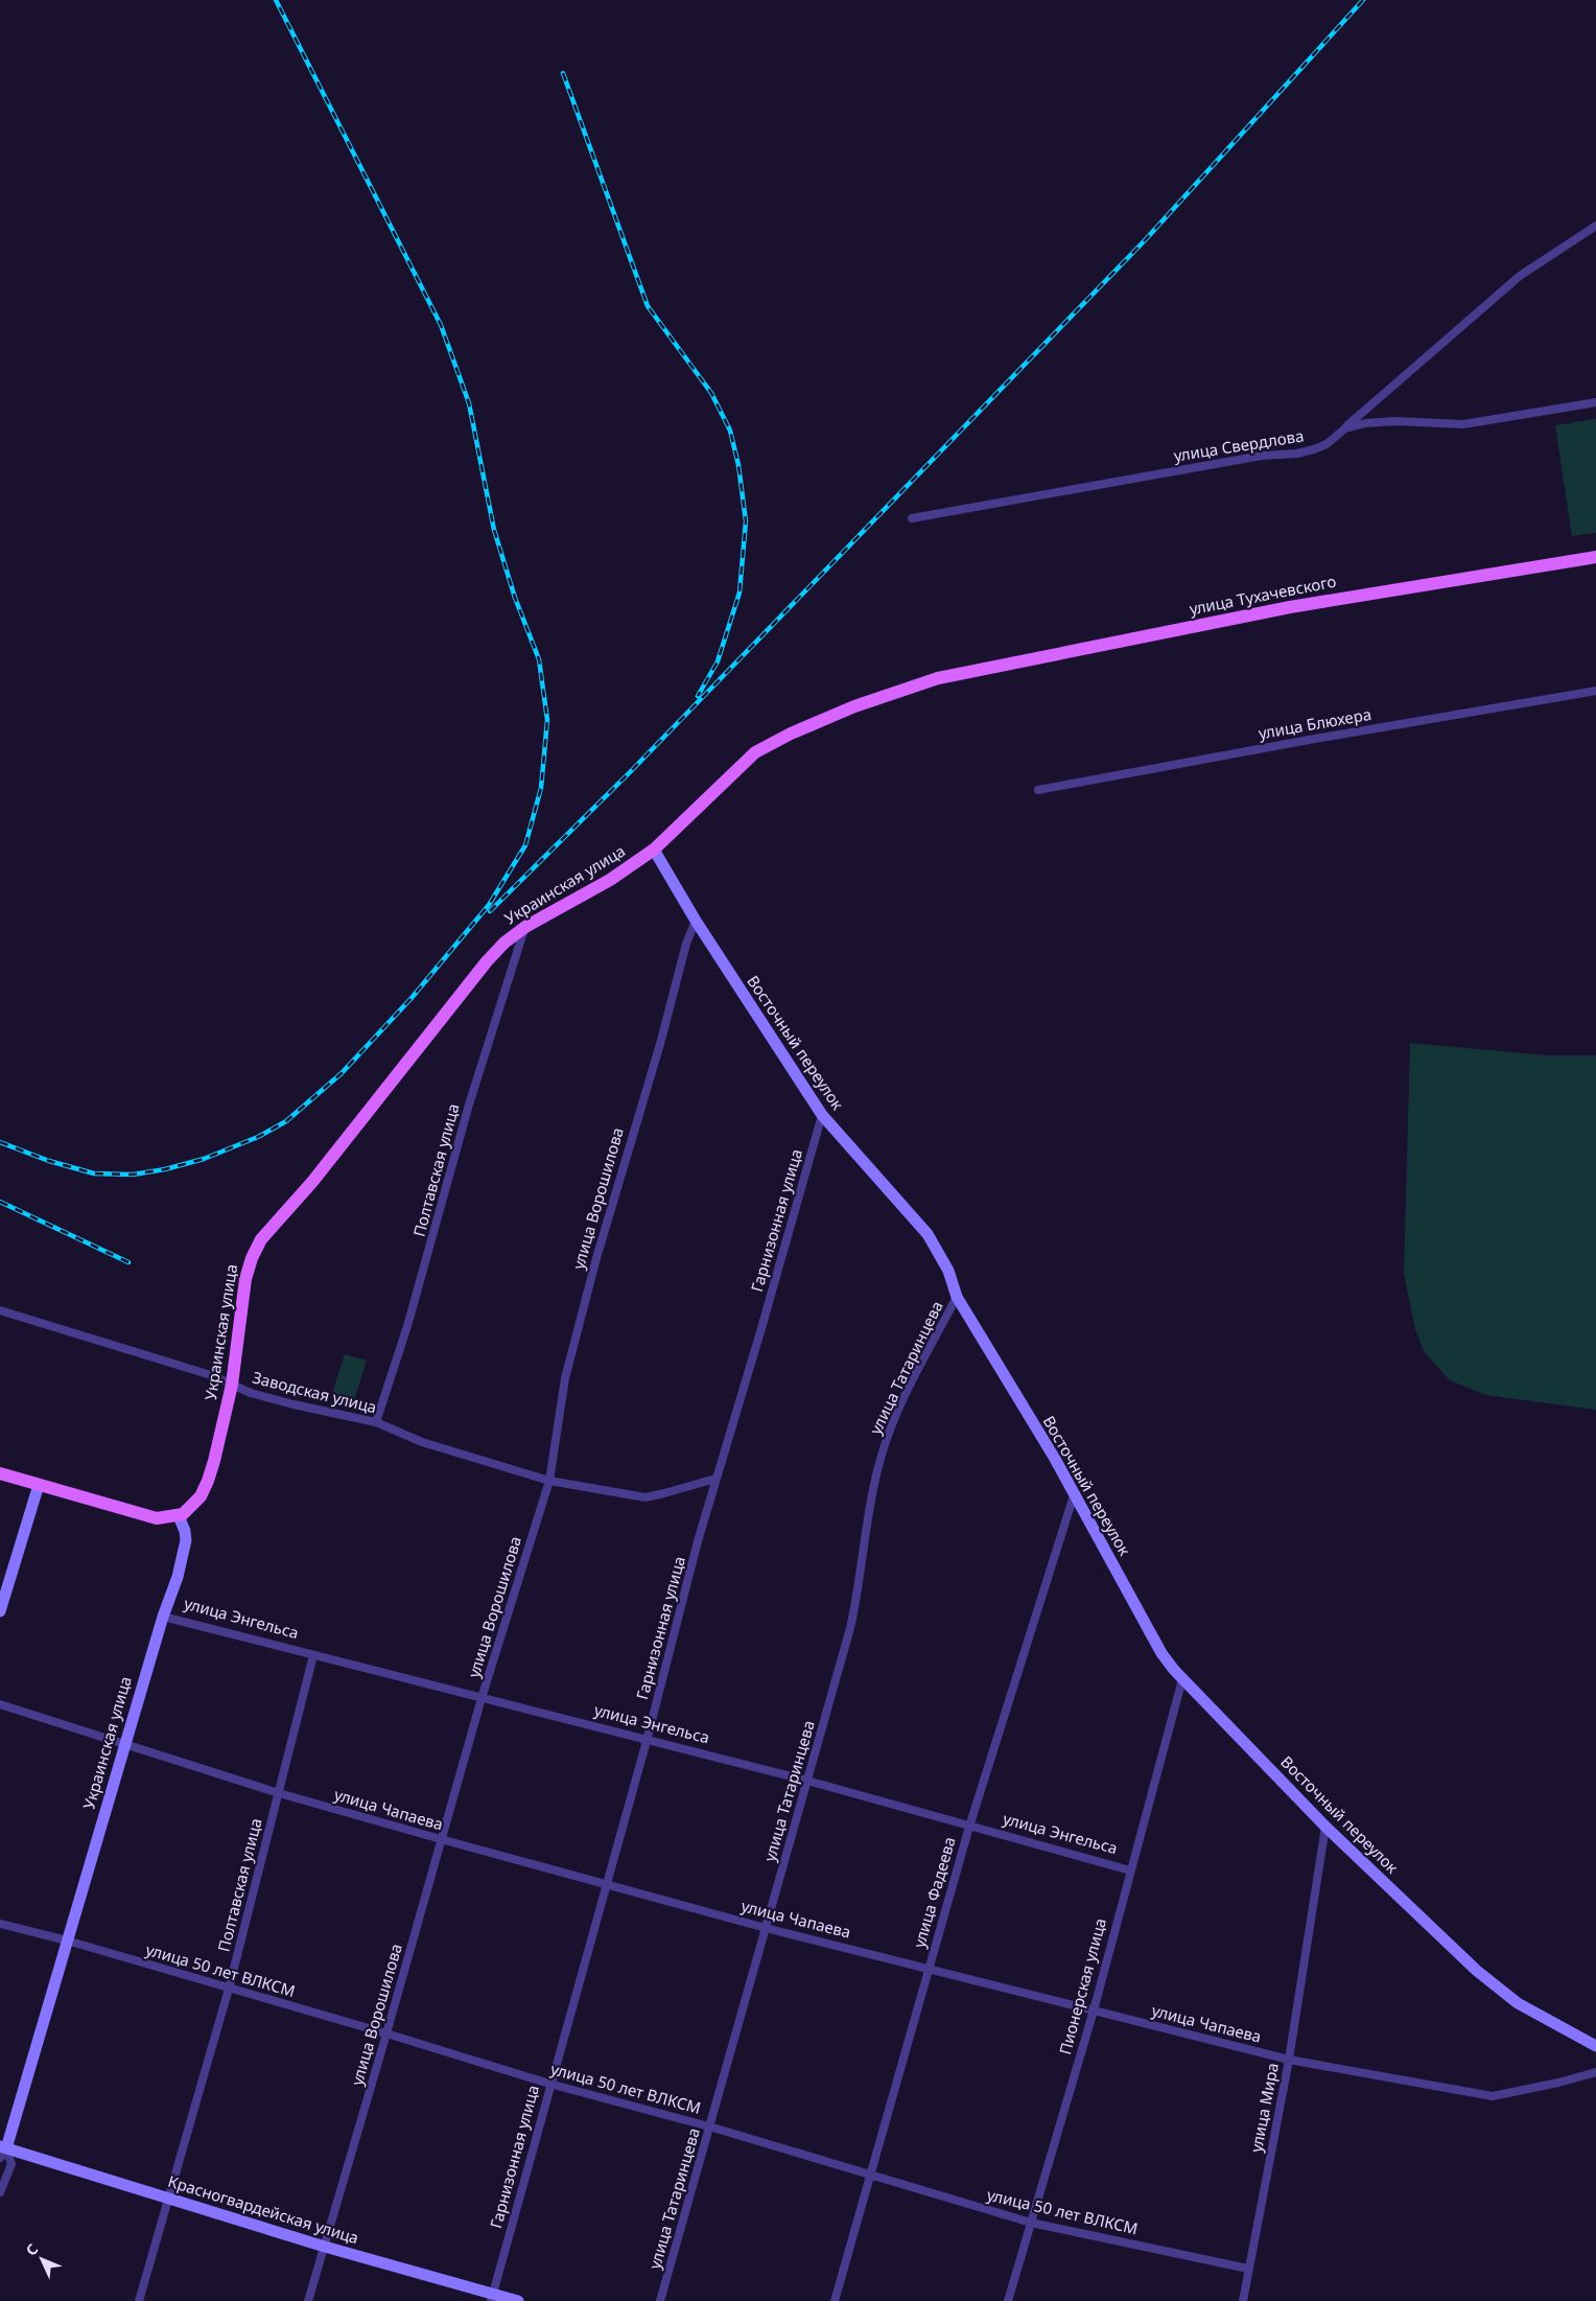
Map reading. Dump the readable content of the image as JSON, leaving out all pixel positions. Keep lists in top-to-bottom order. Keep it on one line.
{"streets":{"main road":["улица Тухачевского","Украинская улица"],"street":["улица Свердлова","улица Блюхера","Восточный переулок","Полтавская улица","улица Ворошилова","Гарнизонная улица","улица Татаринцева","Заводская улица","улица Энгельса","улица Чапаева","улица Фадеева","улица 50 лет ВЛКСМ","Пионерская улица","улица Мира","Красногвардейская улица"]},"crossings":[["улица Тухачевского","Украинская улица"],["Украинская улица","Восточный переулок"],["Украинская улица","Полтавская улица"],["Украинская улица","Заводская улица"],["Украинская улица","улица Энгельса"],["Украинская улица","улица Чапаева"],["Украинская улица","улица 50 лет ВЛКСМ"],["Украинская улица","Красногвардейская улица"],["Восточный переулок","улица Ворошилова"],["Восточный переулок","Гарнизонная улица"],["Восточный переулок","улица Татаринцева"],["Восточный переулок","улица Фадеева"],["Восточный переулок","Пионерская улица"],["Восточный переулок","улица Мира"],["Полтавская улица","Заводская улица"],["Полтавская улица","улица Энгельса"],["Полтавская улица","улица Чапаева"],["Полтавская улица","улица 50 лет ВЛКСМ"],["Полтавская улица","Красногвардейская улица"],["улица Ворошилова","Заводская улица"],["улица Ворошилова","улица Энгельса"],["улица Ворошилова","улица Чапаева"],["улица Ворошилова","улица 50 лет ВЛКСМ"],["улица Ворошилова","Красногвардейская улица"],["Гарнизонная улица","Заводская улица"],["Гарнизонная улица","улица Энгельса"],["Гарнизонная улица","улица Чапаева"],["Гарнизонная улица","улица 50 лет ВЛКСМ"],["Гарнизонная улица","Красногвардейская улица"],["улица Татаринцева","улица Энгельса"],["улица Татаринцева","улица Чапаева"],["улица Татаринцева","улица 50 лет ВЛКСМ"],["улица Энгельса","улица Фадеева"],["улица Энгельса","Пионерская улица"],["улица Чапаева","улица Фадеева"],["улица Чапаева","Пионерская улица"],["улица Чапаева","улица Мира"],["улица Фадеева","улица 50 лет ВЛКСМ"],["улица 50 лет ВЛКСМ","Пионерская улица"],["улица 50 лет ВЛКСМ","улица Мира"]],"north":"top left"}
